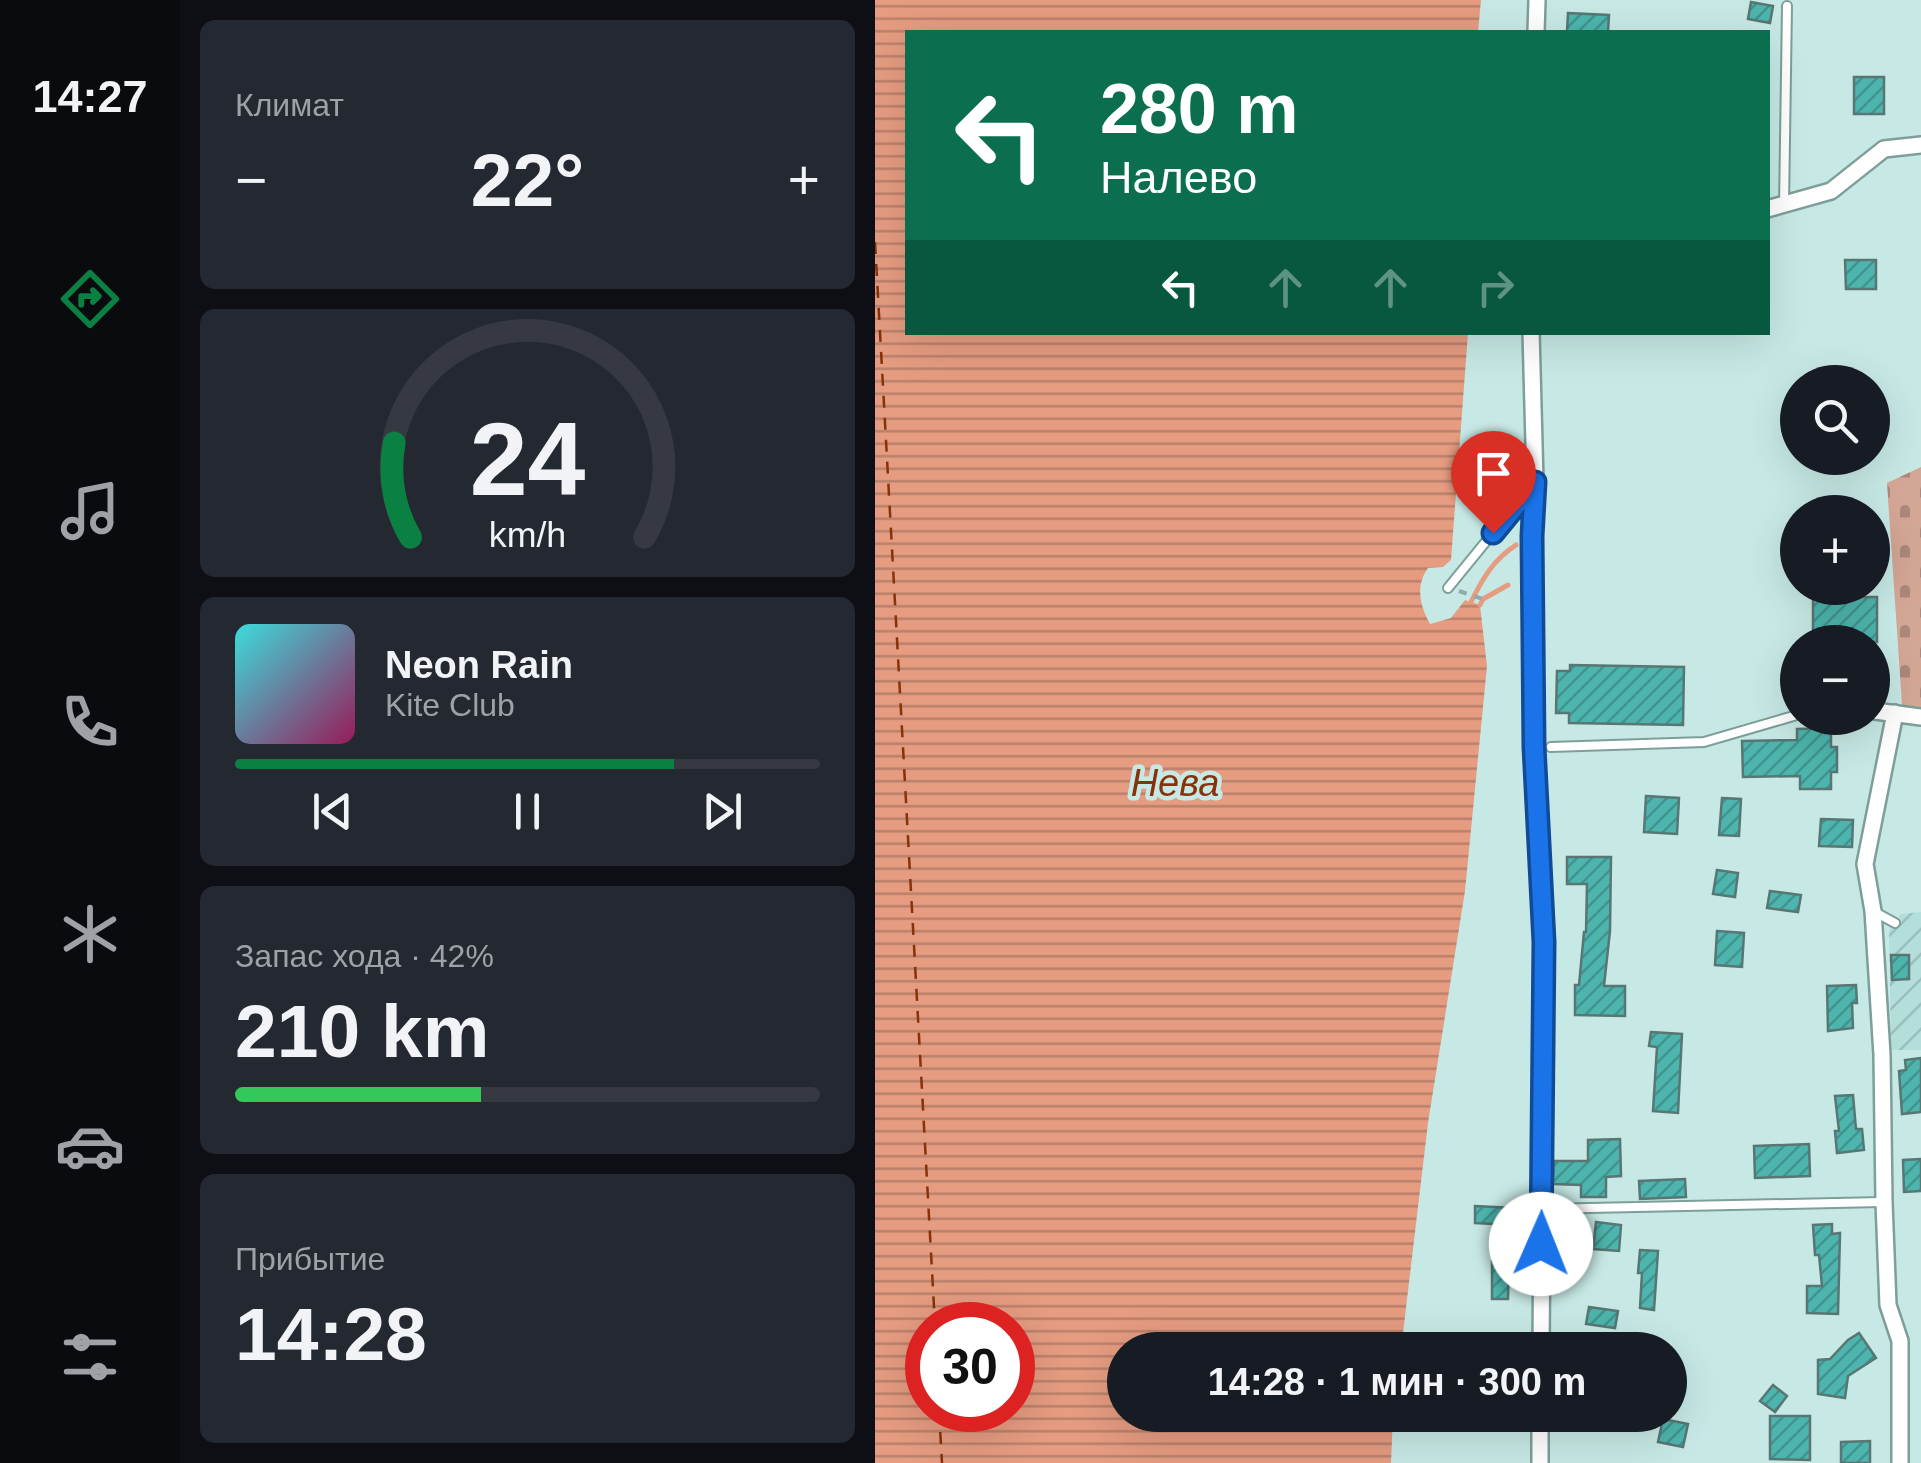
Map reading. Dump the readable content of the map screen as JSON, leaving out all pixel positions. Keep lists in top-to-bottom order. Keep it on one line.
{"water":["Нева"],"page":{"tabs":"14:27","tile":["Климат",["Запас хода · 42%","210 km"],["Прибытие","14:28"]],"turn":["280 m","Налево"],"heat":["−","22°","+"],"map_buttons":["+","−"],"song":["Neon Rain","Kite Club"],"limit":"30","trip":"14:28 · 1 мин · 300 m","gauge":["24","km/h"]}}
